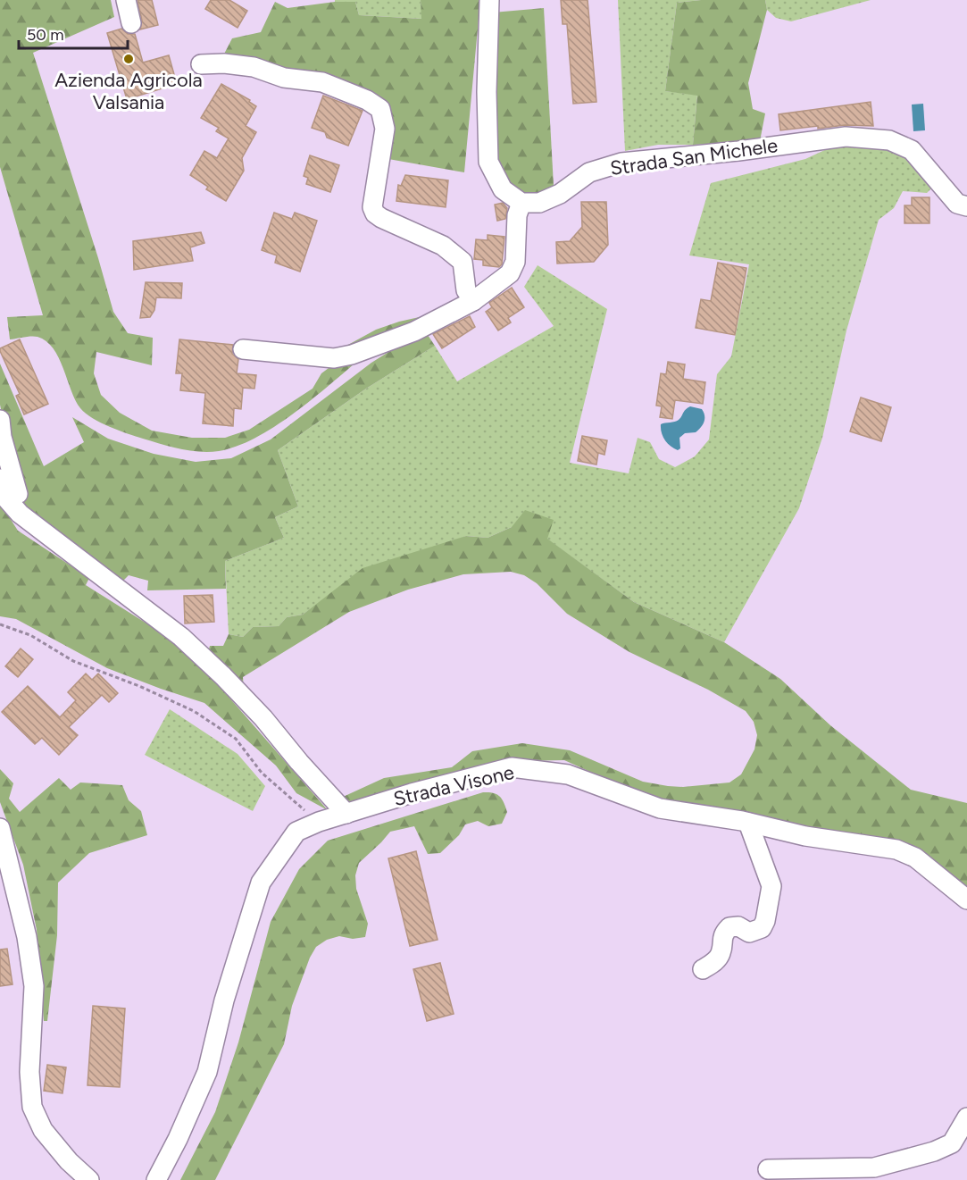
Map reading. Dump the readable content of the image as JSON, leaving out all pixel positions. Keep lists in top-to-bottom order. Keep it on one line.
{"streets":{"street":["Strada San Michele","Strada Visone"]},"places":["Azienda Agricola Valsania"],"scale_bar":"50 m"}
